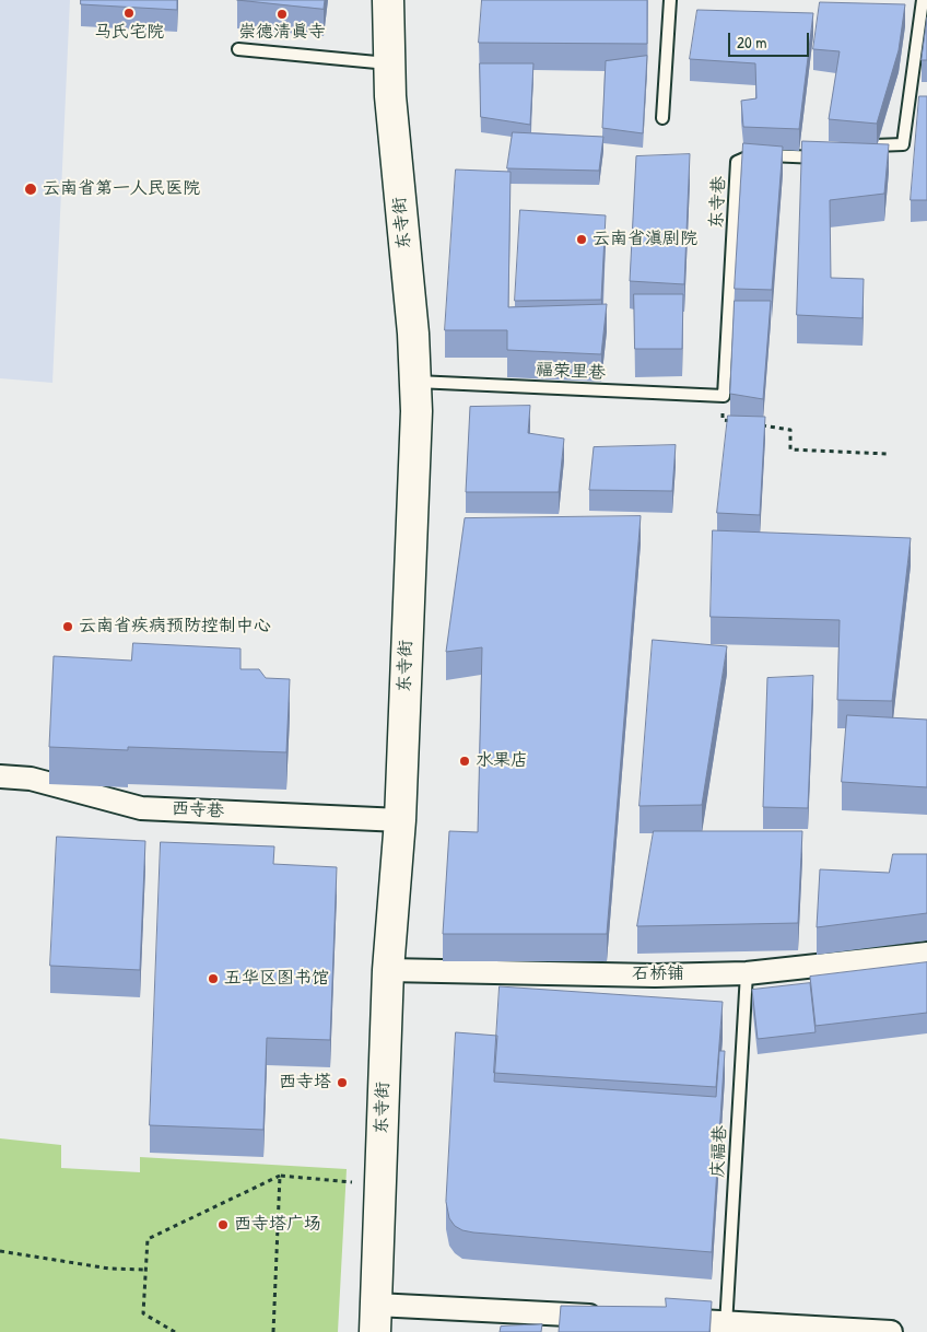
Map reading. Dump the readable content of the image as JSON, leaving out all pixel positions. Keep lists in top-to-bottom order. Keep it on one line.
{"streets":{"street":["东寺街","西寺巷","石桥铺"],"lane":["东寺巷","福荣里巷","庆福巷"]},"crossings":[["东寺巷","福荣里巷"],["东寺街","福荣里巷"],["东寺街","西寺巷"],["东寺街","石桥铺"],["石桥铺","庆福巷"]],"places":["马氏宅院","崇德清真寺","云南省第一人民医院","云南省滇剧院","云南省疾病预防控制中心","水果店","五华区图书馆","西寺塔","西寺塔广场"],"scale_bar":"20 m"}
